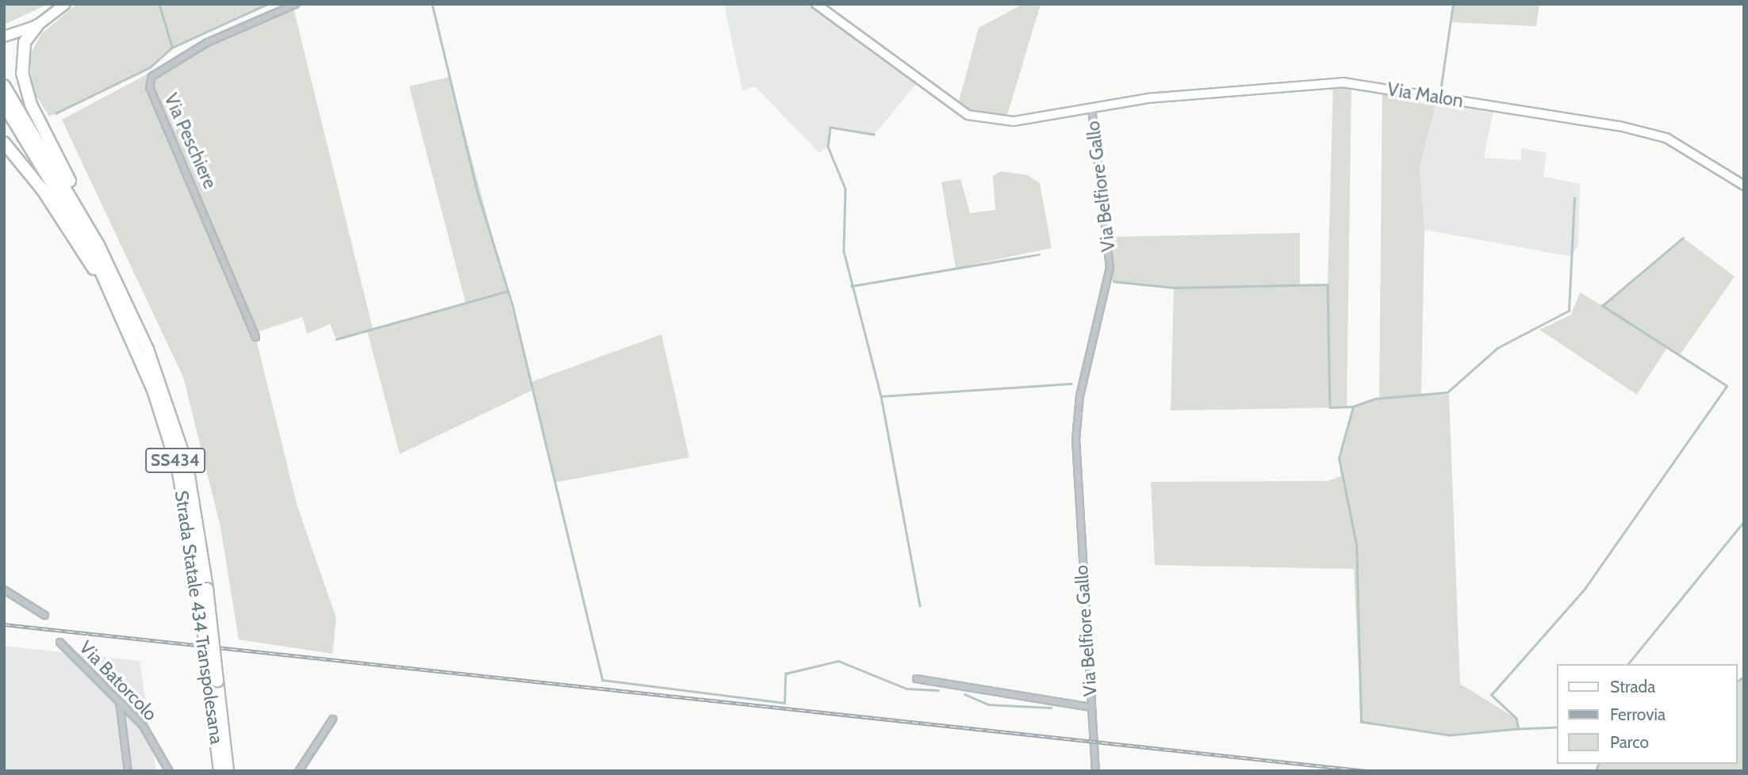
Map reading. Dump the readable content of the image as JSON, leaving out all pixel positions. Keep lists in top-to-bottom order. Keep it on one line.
{"streets":{"highway":["SS434","Strada Statale 434 Transpolesana"],"street":["Via Malon","Via Peschiere","Via Belfiore Gallo","Via Batorcolo"]},"crossings":[["Via Malon","Via Belfiore Gallo"],["SS434","Strada Statale 434 Transpolesana"]],"legend":["Strada","Ferrovia","Parco"]}
